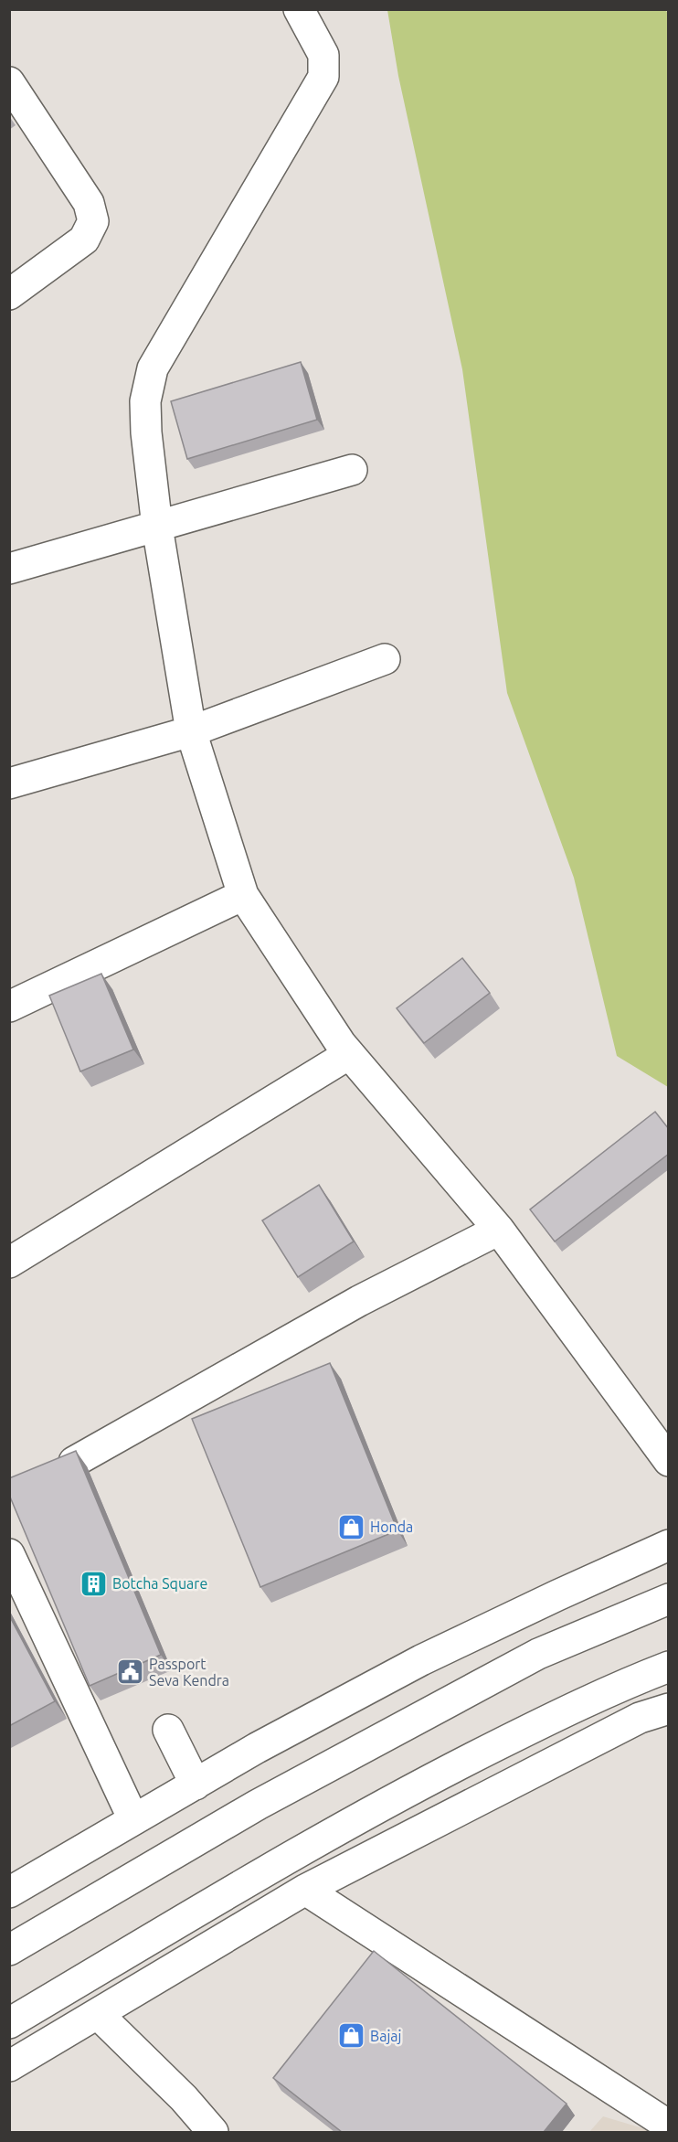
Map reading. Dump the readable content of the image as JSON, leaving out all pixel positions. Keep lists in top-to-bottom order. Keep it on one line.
{"places":{"shop":["Honda","Bajaj"],"building":["Botcha Square"],"public building":["Passport Seva Kendra"]}}
